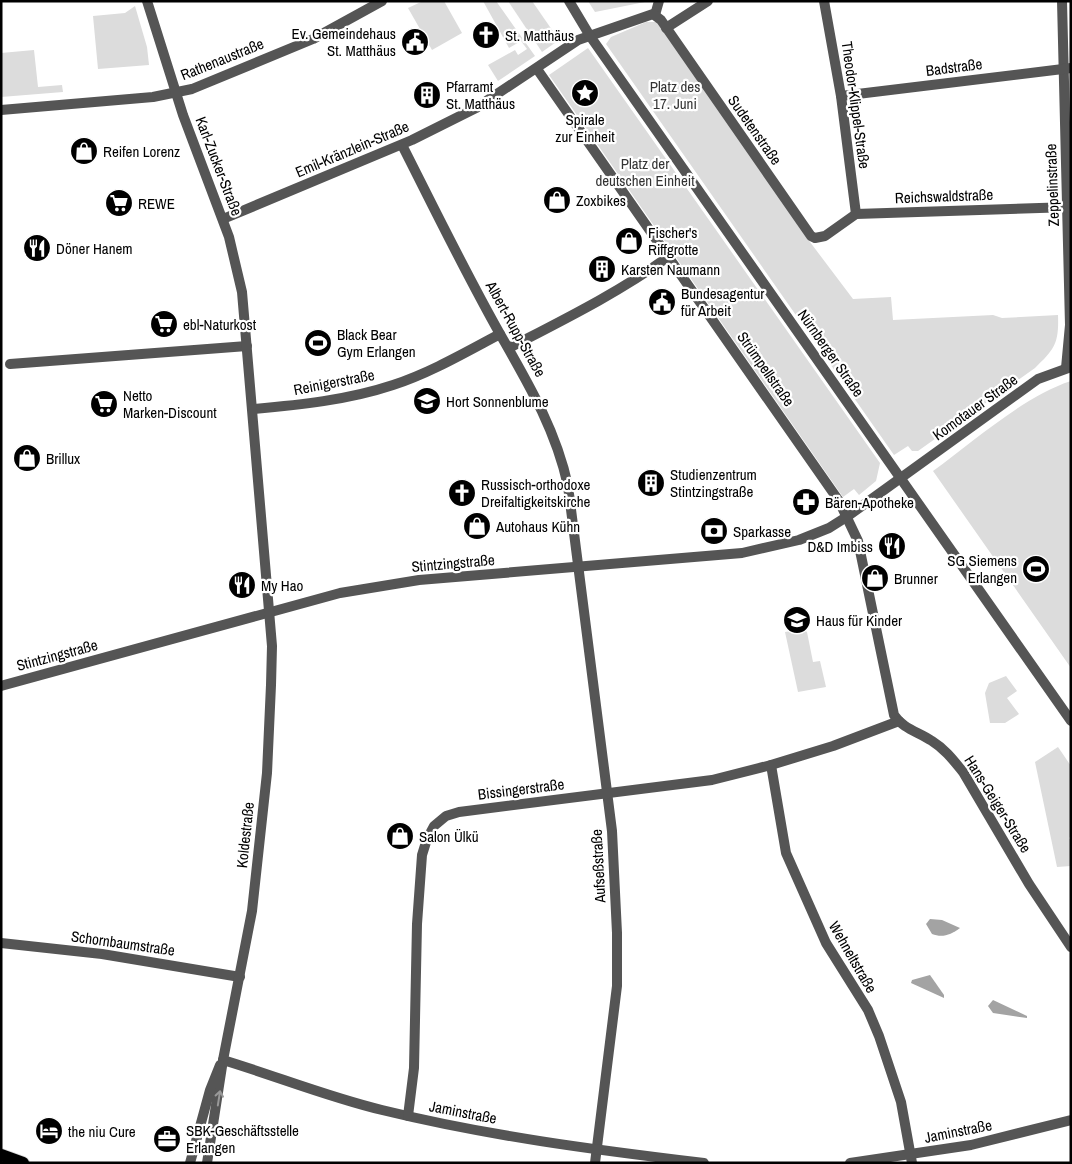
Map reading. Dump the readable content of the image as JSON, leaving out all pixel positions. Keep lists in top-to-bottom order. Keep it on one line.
{"streets":{"street":["Rathenaustraße","Badstraße","Theodor-Klippel-Straße","Sudetenstraße","Emil-Kränzlein-Straße","Karl-Zucker-Straße","Zeppelinstraße","Reichswaldstraße","Albert-Rupp-Straße","Nürnberger Straße","Strümpellstraße","Reinigerstraße","Komotauer Straße","Stintzingstraße","Bissingerstraße","Hans-Geiger-Straße","Koldestraße","Aufseßstraße","Schornbaumstraße","Wehneltstraße","Jaminstraße"]},"crossings":[["Rathenaustraße","Karl-Zucker-Straße"],["Badstraße","Theodor-Klippel-Straße"],["Badstraße","Zeppelinstraße"],["Theodor-Klippel-Straße","Sudetenstraße"],["Theodor-Klippel-Straße","Reichswaldstraße"],["Sudetenstraße","Reichswaldstraße"],["Emil-Kränzlein-Straße","Karl-Zucker-Straße"],["Emil-Kränzlein-Straße","Albert-Rupp-Straße"],["Emil-Kränzlein-Straße","Nürnberger Straße"],["Emil-Kränzlein-Straße","Strümpellstraße"],["Karl-Zucker-Straße","Reinigerstraße"],["Karl-Zucker-Straße","Stintzingstraße"],["Karl-Zucker-Straße","Koldestraße"],["Zeppelinstraße","Reichswaldstraße"],["Zeppelinstraße","Komotauer Straße"],["Albert-Rupp-Straße","Reinigerstraße"],["Albert-Rupp-Straße","Stintzingstraße"],["Albert-Rupp-Straße","Aufseßstraße"],["Nürnberger Straße","Komotauer Straße"],["Nürnberger Straße","Stintzingstraße"],["Strümpellstraße","Stintzingstraße"],["Komotauer Straße","Stintzingstraße"],["Stintzingstraße","Koldestraße"],["Stintzingstraße","Aufseßstraße"],["Bissingerstraße","Hans-Geiger-Straße"],["Bissingerstraße","Aufseßstraße"],["Bissingerstraße","Wehneltstraße"],["Bissingerstraße","Jaminstraße"],["Koldestraße","Schornbaumstraße"],["Koldestraße","Jaminstraße"],["Aufseßstraße","Jaminstraße"],["Wehneltstraße","Jaminstraße"]],"parks":["Platz des 17. Juni","Platz der deutschen Einheit"],"places":{"church":["St. Matthäus","Russisch-orthodoxe Dreifaltigkeitskirche"],"public building":["Ev. Gemeindehaus St. Matthäus","Bundesagentur für Arbeit"],"place":["Spirale zur Einheit"],"building":["Pfarramt St. Matthäus","Karsten Naumann","Studienzentrum Stintzingstraße"],"shop":["Reifen Lorenz","Zoxbikes","Fischer's Riffgrotte","Brillux","Autohaus Kühn","Brunner","Salon Ülkü"],"supermarket":["REWE","ebl-Naturkost","Netto Marken-Discount"],"restaurant":["Döner Hanem","D&D Imbiss","My Hao"],"sports":["Black Bear Gym Erlangen","SG Siemens Erlangen"],"school or university":["Hort Sonnenblume","Haus für Kinder"],"pharmacy":["Bären-Apotheke"],"bank":["Sparkasse"],"hotel":["the niu Cure"],"office":["SBK-Geschäftsstelle Erlangen"]}}
